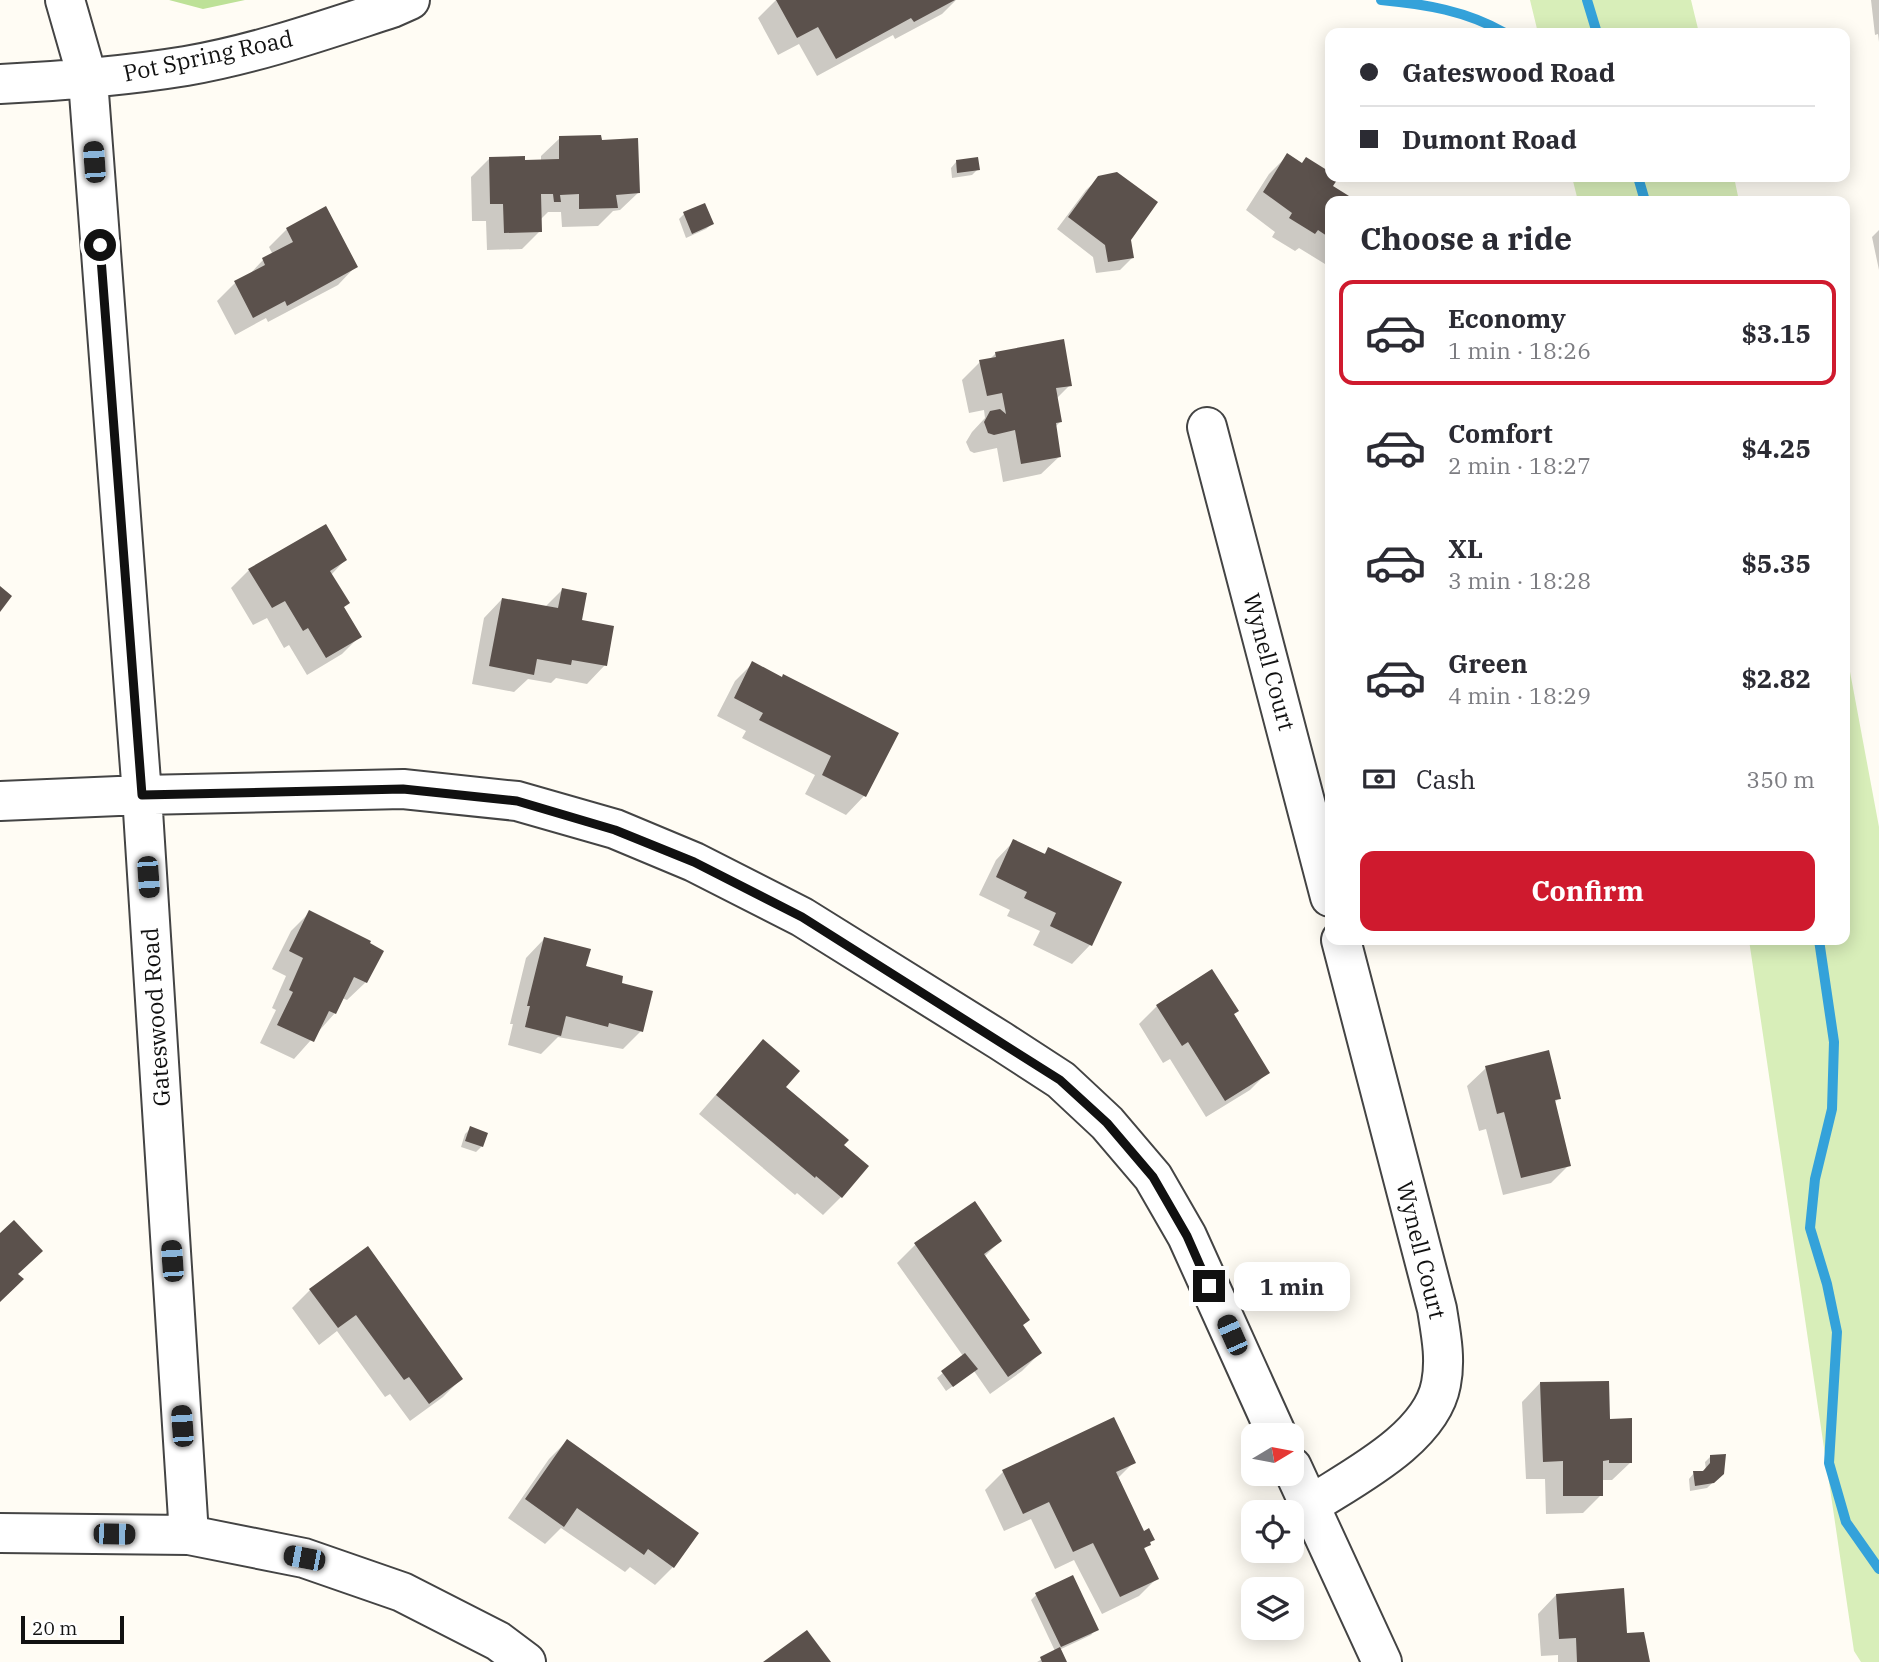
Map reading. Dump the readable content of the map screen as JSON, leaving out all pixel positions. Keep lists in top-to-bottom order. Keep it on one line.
{"streets":{"street":["Pot Spring Road","Wynell Court","Gateswood Road"]},"crossings":[["Pot Spring Road","Gateswood Road"]],"scale_bar":"20 m","north":"right","page":{"banner":["Gateswood Road","Dumont Road"],"heading":"Choose a ride","list":[{"name":"Economy","note":"1 min · 18:26","value":"$3.15"},{"name":"Comfort","note":"2 min · 18:27","value":"$4.25"},{"name":"XL","note":"3 min · 18:28","value":"$5.35"},{"name":"Green","note":"4 min · 18:29","value":"$2.82"}],"pay":["Cash","350 m"],"buttons":"Confirm","bubble":"1 min","scale":"20 m"}}
